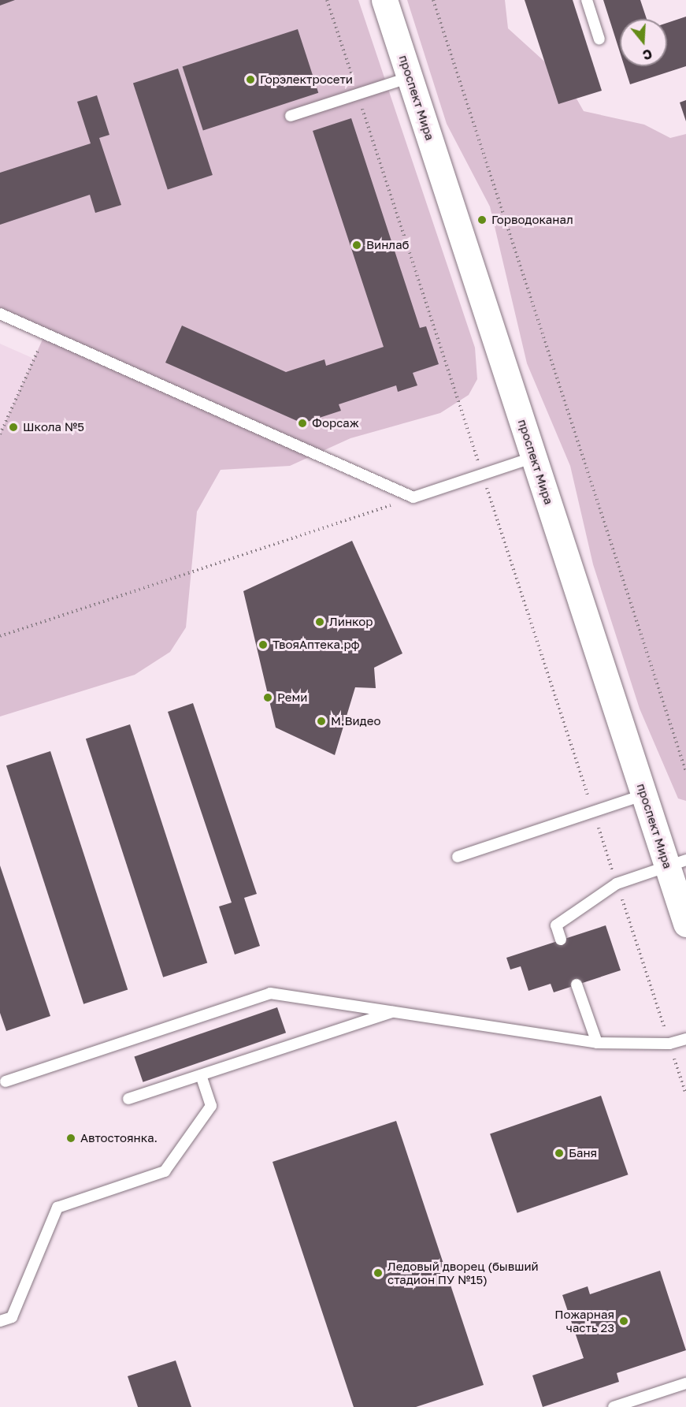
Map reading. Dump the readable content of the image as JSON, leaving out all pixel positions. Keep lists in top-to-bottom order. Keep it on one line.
{"streets":{"street":["проспект Мира"]},"places":["Горэлектросети","Горводоканал","Винлаб","Форсаж","Школа №5","Линкор","ТвояАптека.рф","Реми","М.Видео","Автостоянка.","Баня","Ледовый дворец (бывший cтадион ПУ №15)","Пожарная часть 23"],"north":"bottom"}
